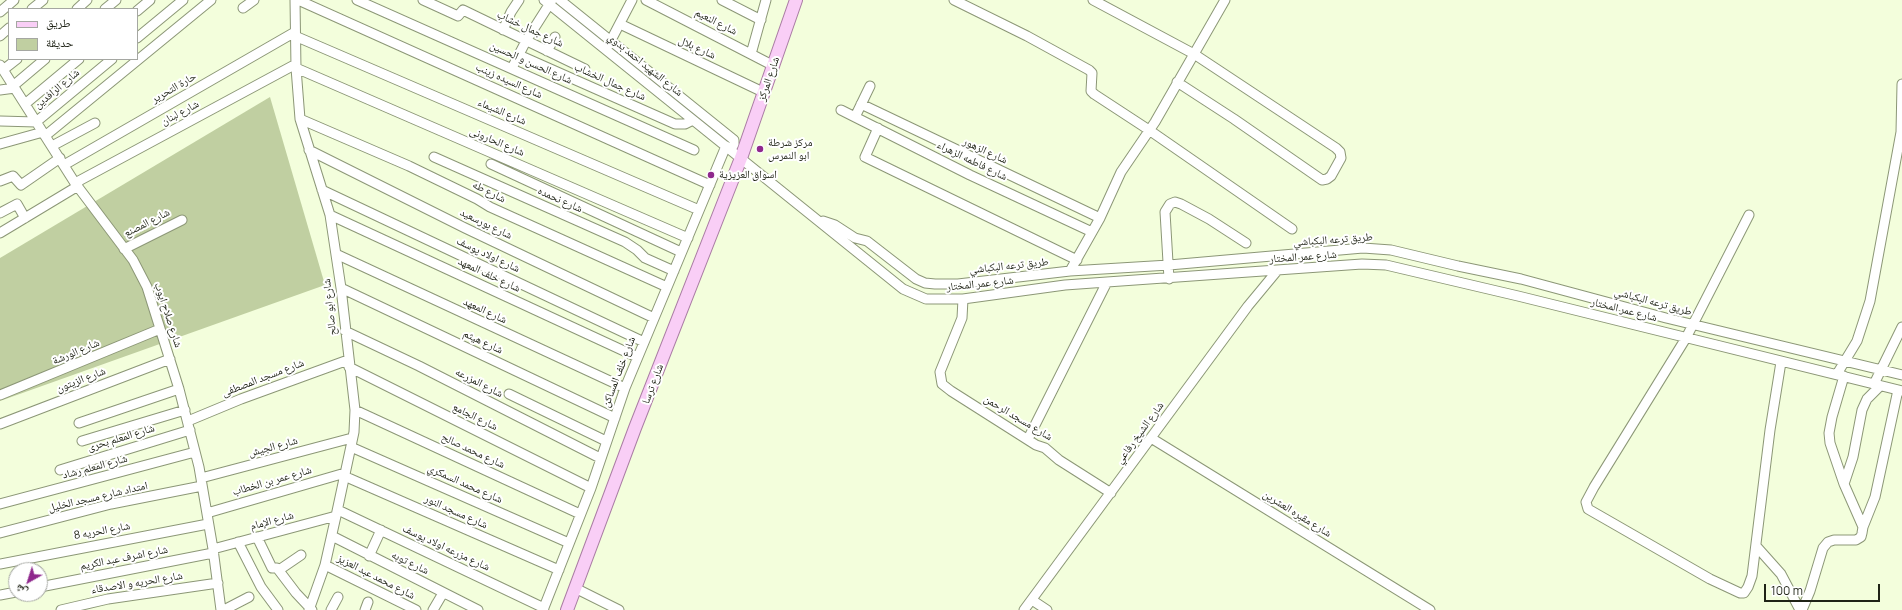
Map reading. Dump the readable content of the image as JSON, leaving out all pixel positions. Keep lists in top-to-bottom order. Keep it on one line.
{"streets":{"main road":["شارع المركز","شارع ترسا"],"street":["شارع النعيم","شارع جمال خشاب","شارع بلال","شارع الحسن و الحسين","شارع الشهيد احمد بدوي","شارع السيده زينب","شارع جمال الخشاب","حارة التحرير","شارع الرافدين","شارع الشيماء","شارع لبنان","شارع الحارونى","شارع الزهور","شارع فاطمه الزهراء","شارع طه","شارع نحمده","شارع المصنع","شارع بورسعيد","طريق ترعه البكباشي","شارع اولاد يوسف","شارع عمر المختار","شارع خلف المعهد","شارع ابو صالح","شارع المعهد","شارع صلاح ايوب","شارع هيثم","شارع الورشة","شارع خلف المساكن","شارع مسجد المصطفى","شارع الزيتون","شارع المزرعه","شارع الجامع","شارع مسجد الرحمن","شارع الشيخ رفاعي","شارع المعلم بحرى","شارع الجيش","شارع محمد صالح","شارع المعلم رشاد","شارع عمر بن الخطاب","شارع محمد السمكري","امتداد شارع مسجد الخليل","شارع مسجد النور","شارع مقبره العشرين","شارع الإمام","شارع الحريه 8","شارع مزرعه اولاد يوسف","شارع اشرف عبد الكريم","شارع توبه","شارع محمد عبد العزيز","شارع الحريه و الاصدقاء"]},"crossings":[["شارع النعيم","شارع المركز"],["شارع بلال","شارع المركز"],["شارع الشهيد احمد بدوي","شارع المركز"],["شارع الشهيد احمد بدوي","شارع جمال الخشاب"],["شارع الشهيد احمد بدوي","شارع عمر المختار"],["شارع الشهيد احمد بدوي","شارع خلف المساكن"],["شارع الشهيد احمد بدوي","شارع ترسا"],["شارع المركز","شارع عمر المختار"],["شارع المركز","شارع ترسا"],["شارع السيده زينب","شارع ابو صالح"],["شارع السيده زينب","شارع خلف المساكن"],["حارة التحرير","شارع الشيماء"],["حارة التحرير","شارع ابو صالح"],["حارة التحرير","شارع صلاح ايوب"],["شارع الرافدين","شارع صلاح ايوب"],["شارع الشيماء","شارع ابو صالح"],["شارع الشيماء","شارع خلف المساكن"],["شارع لبنان","شارع الحارونى"],["شارع لبنان","شارع ابو صالح"],["شارع لبنان","شارع صلاح ايوب"],["شارع الحارونى","شارع ابو صالح"],["شارع الحارونى","شارع خلف المساكن"],["شارع طه","شارع ابو صالح"],["شارع طه","شارع خلف المساكن"],["شارع نحمده","شارع خلف المساكن"],["شارع المصنع","شارع صلاح ايوب"],["شارع بورسعيد","شارع ابو صالح"],["شارع بورسعيد","شارع خلف المساكن"],["طريق ترعه البكباشي","شارع عمر المختار"],["شارع اولاد يوسف","شارع ابو صالح"],["شارع اولاد يوسف","شارع خلف المساكن"],["شارع عمر المختار","شارع ترسا"],["شارع عمر المختار","شارع مسجد الرحمن"],["شارع عمر المختار","شارع الشيخ رفاعي"],["شارع خلف المعهد","شارع ابو صالح"],["شارع خلف المعهد","شارع خلف المساكن"],["شارع ابو صالح","شارع المعهد"],["شارع ابو صالح","شارع هيثم"],["شارع ابو صالح","شارع مسجد المصطفى"],["شارع ابو صالح","شارع المزرعه"],["شارع ابو صالح","شارع الجامع"],["شارع ابو صالح","شارع الجيش"],["شارع ابو صالح","شارع محمد صالح"],["شارع ابو صالح","شارع عمر بن الخطاب"],["شارع ابو صالح","شارع محمد السمكري"],["شارع ابو صالح","شارع مسجد النور"],["شارع ابو صالح","شارع الإمام"],["شارع ابو صالح","شارع مزرعه اولاد يوسف"],["شارع ابو صالح","شارع توبه"],["شارع ابو صالح","شارع محمد عبد العزيز"],["شارع المعهد","شارع خلف المساكن"],["شارع صلاح ايوب","شارع الورشة"],["شارع صلاح ايوب","شارع مسجد المصطفى"],["شارع صلاح ايوب","شارع الزيتون"],["شارع صلاح ايوب","شارع المعلم بحرى"],["شارع صلاح ايوب","شارع الجيش"],["شارع صلاح ايوب","شارع المعلم رشاد"],["شارع صلاح ايوب","شارع عمر بن الخطاب"],["شارع صلاح ايوب","امتداد شارع مسجد الخليل"],["شارع صلاح ايوب","شارع الإمام"],["شارع صلاح ايوب","شارع الحريه 8"],["شارع صلاح ايوب","شارع اشرف عبد الكريم"],["شارع صلاح ايوب","شارع الحريه و الاصدقاء"],["شارع هيثم","شارع خلف المساكن"],["شارع خلف المساكن","شارع المزرعه"],["شارع خلف المساكن","شارع الجامع"],["شارع خلف المساكن","شارع محمد صالح"],["شارع خلف المساكن","شارع محمد السمكري"],["شارع خلف المساكن","شارع مسجد النور"],["شارع خلف المساكن","شارع مزرعه اولاد يوسف"],["شارع مسجد المصطفى","شارع الجامع"],["شارع مسجد المصطفى","شارع المعلم بحرى"],["شارع مسجد الرحمن","شارع الشيخ رفاعي"],["شارع الشيخ رفاعي","شارع مقبره العشرين"],["شارع الجيش","شارع محمد السمكري"],["شارع الجيش","امتداد شارع مسجد الخليل"],["شارع عمر بن الخطاب","شارع مسجد النور"],["شارع الإمام","شارع مزرعه اولاد يوسف"],["شارع الإمام","شارع اشرف عبد الكريم"]],"places":["مركز شرطة ابو النمرس","اسواق العزيزية"],"legend":["طريق","حديقة"],"scale_bar":"100 m","north":"bottom left"}
